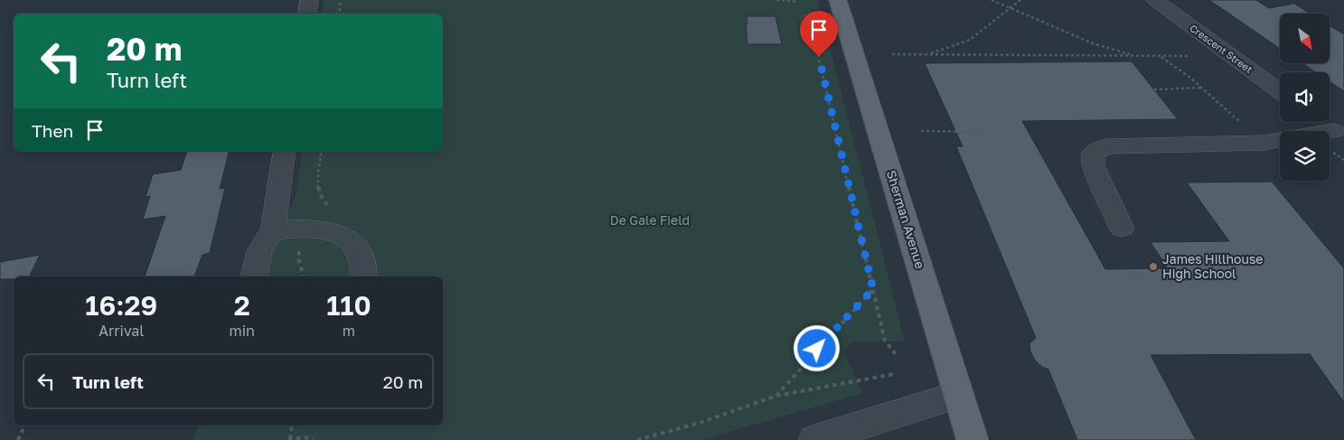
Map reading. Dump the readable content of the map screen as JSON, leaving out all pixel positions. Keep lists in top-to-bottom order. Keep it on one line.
{"streets":{"main road":["Sherman Avenue"],"street":["Crescent Street"]},"parks":["De Gale Field"],"places":["James Hillhouse High School"],"north":"bottom right","page":{"turn":["20 m","Turn left"],"then":"Then","eta":["16:29","Arrival","2","min","110","m"],"list":[{"name":"Turn left","value":"20 m"}]}}
